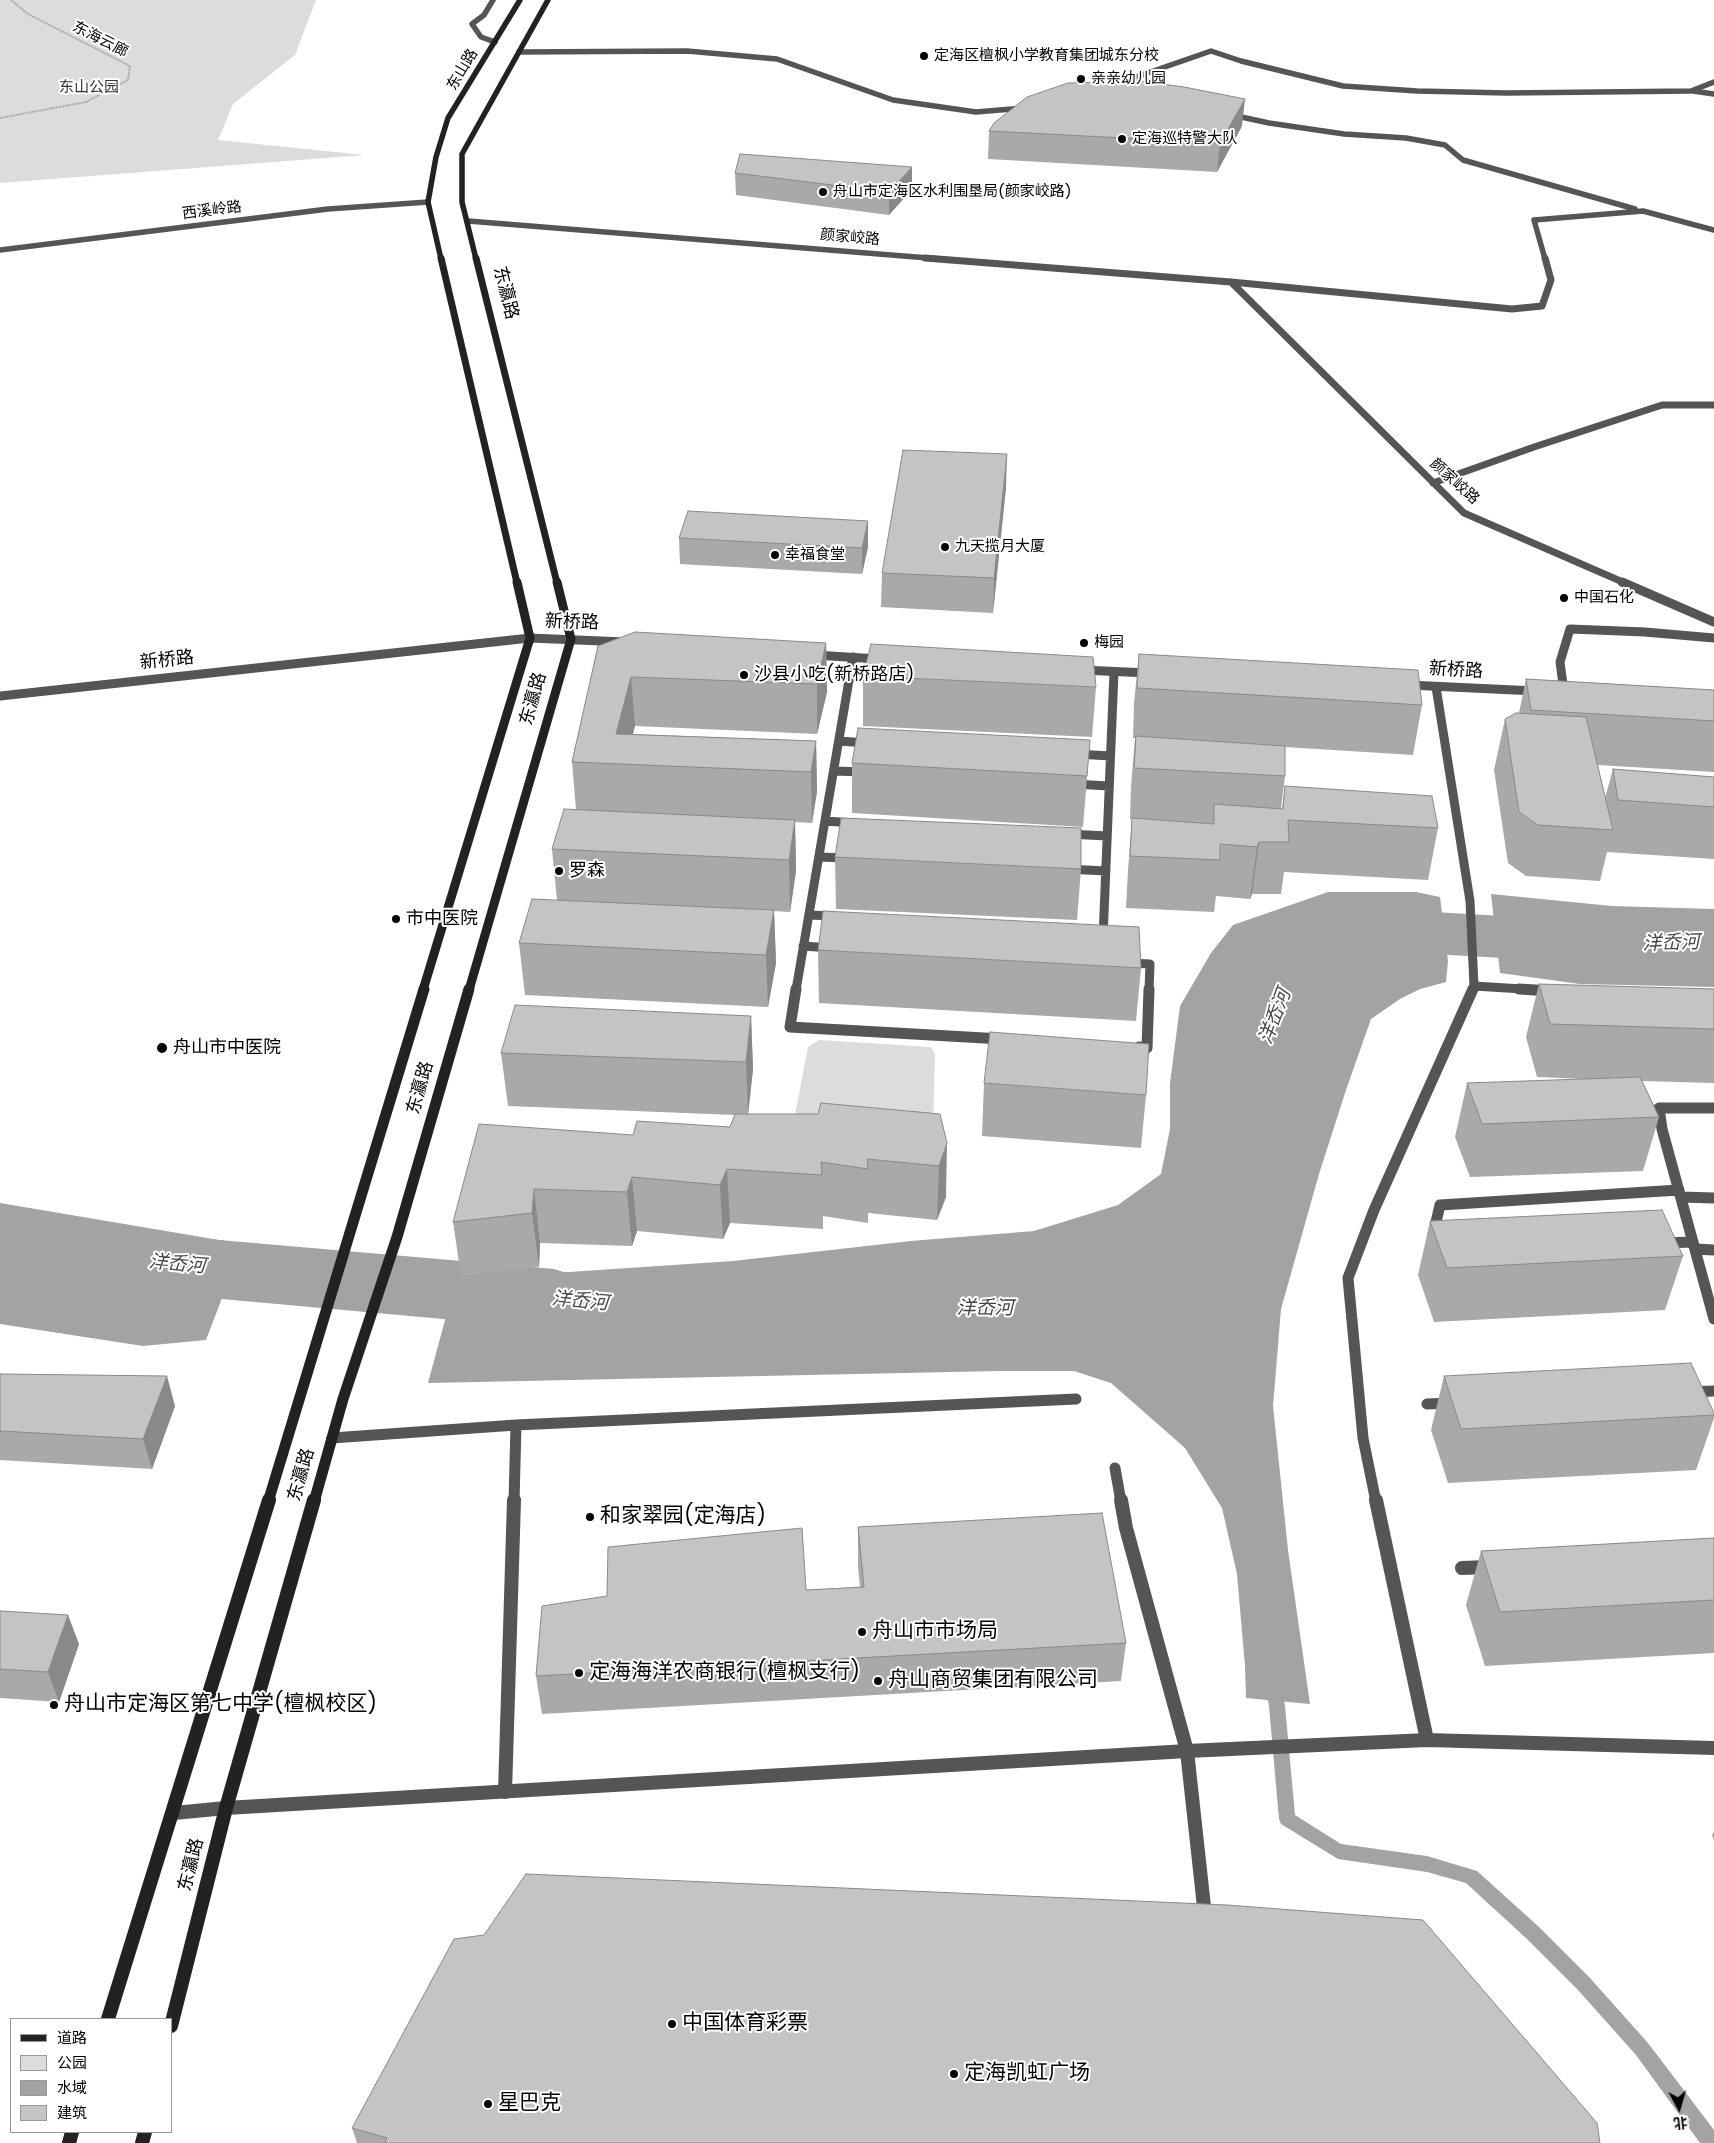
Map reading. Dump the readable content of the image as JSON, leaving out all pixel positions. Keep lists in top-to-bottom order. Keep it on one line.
{"streets":{"main road":["东山路","东瀛路"],"street":["西溪岭路","颜家峧路","新桥路"],"path":["东海云廊"]},"crossings":[["东山路","西溪岭路"],["颜家峧路","东瀛路"],["东瀛路","新桥路"]],"water":["洋岙河"],"parks":["东山公园"],"places":["定海区檀枫小学教育集团城东分校","亲亲幼儿园","定海巡特警大队","舟山市定海区水利围垦局(颜家峧路)","九天揽月大厦","幸福食堂","中国石化","梅园","沙县小吃(新桥路店)","罗森","市中医院","舟山市中医院","和家翠园(定海店)","舟山市市场局","定海海洋农商银行(檀枫支行)","舟山商贸集团有限公司","舟山市定海区第七中学(檀枫校区)","中国体育彩票","定海凯虹广场","星巴克"],"legend":["道路","公园","水域","建筑"],"north":"bottom"}
